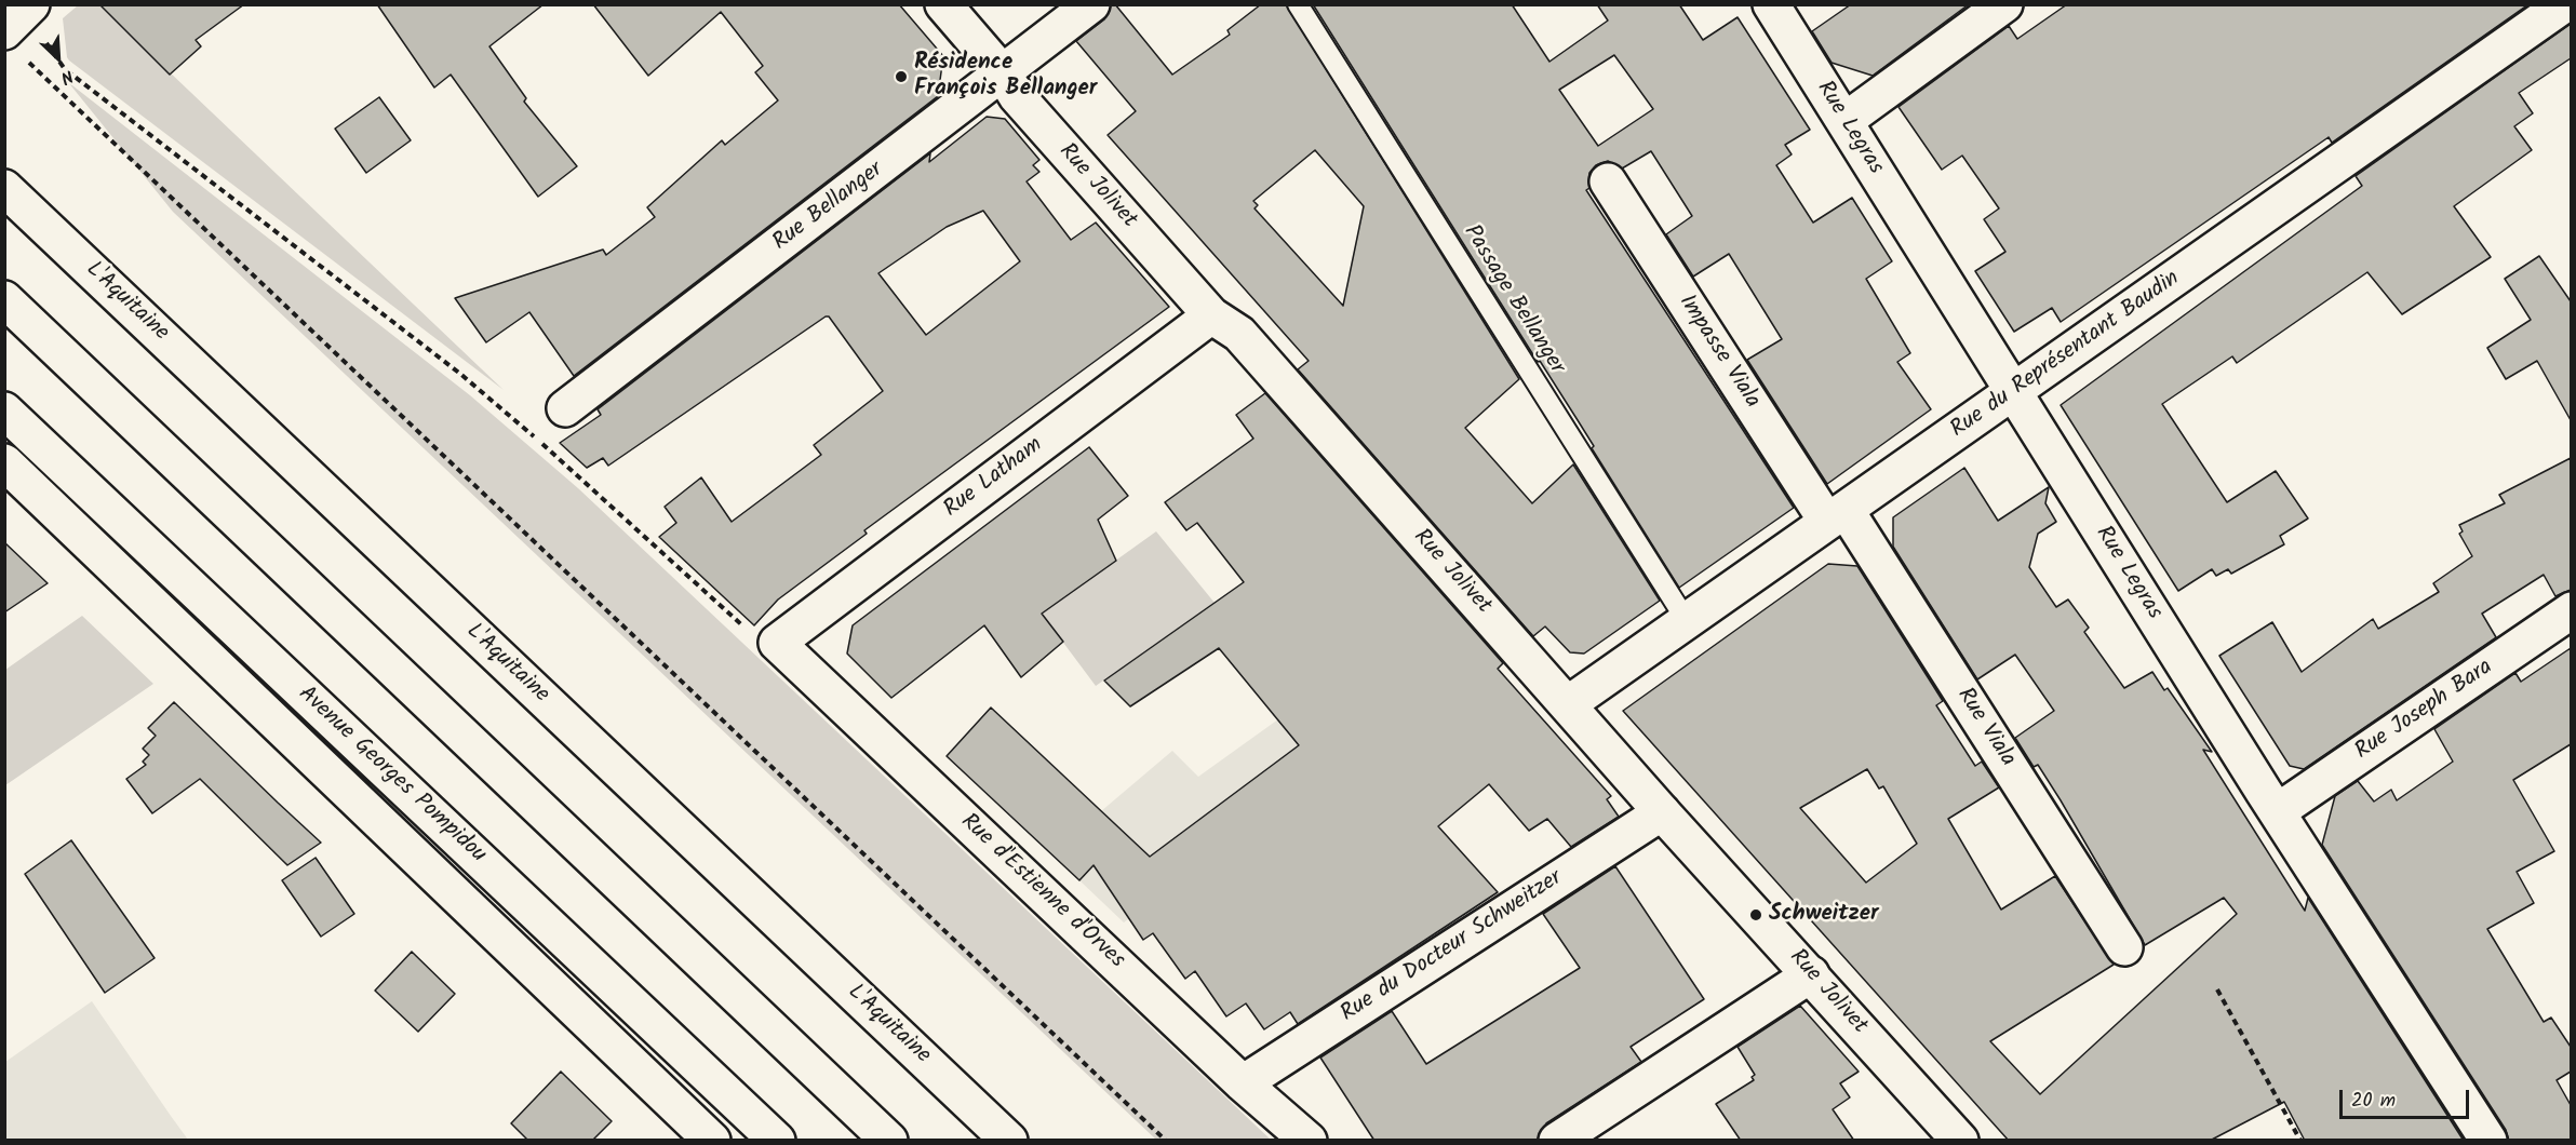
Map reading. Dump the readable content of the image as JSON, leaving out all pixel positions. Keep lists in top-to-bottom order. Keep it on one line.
{"streets":{"main road":["Rue Legras","Rue Jolivet","Rue Bellanger","L'Aquitaine","Impasse Viala","Rue du Représentant Baudin","Rue Latham","Rue Joseph Bara","Rue Viala","Avenue Georges Pompidou","Rue d'Estienne d'Orves","Rue du Docteur Schweitzer"],"lane":["Passage Bellanger"]},"crossings":[["Rue Legras","Rue du Représentant Baudin"],["Rue Legras","Rue Joseph Bara"],["Rue Jolivet","Rue Bellanger"],["Rue Jolivet","Rue du Représentant Baudin"],["Rue Jolivet","Rue Latham"],["Rue Jolivet","Rue du Docteur Schweitzer"],["Passage Bellanger","Rue du Représentant Baudin"],["Impasse Viala","Rue du Représentant Baudin"],["Impasse Viala","Rue Viala"],["Rue du Représentant Baudin","Rue Viala"],["Rue Latham","Rue d'Estienne d'Orves"],["Rue d'Estienne d'Orves","Rue du Docteur Schweitzer"]],"places":["Résidence François Bellanger","Schweitzer"],"scale_bar":"20 m","north":"bottom right"}
